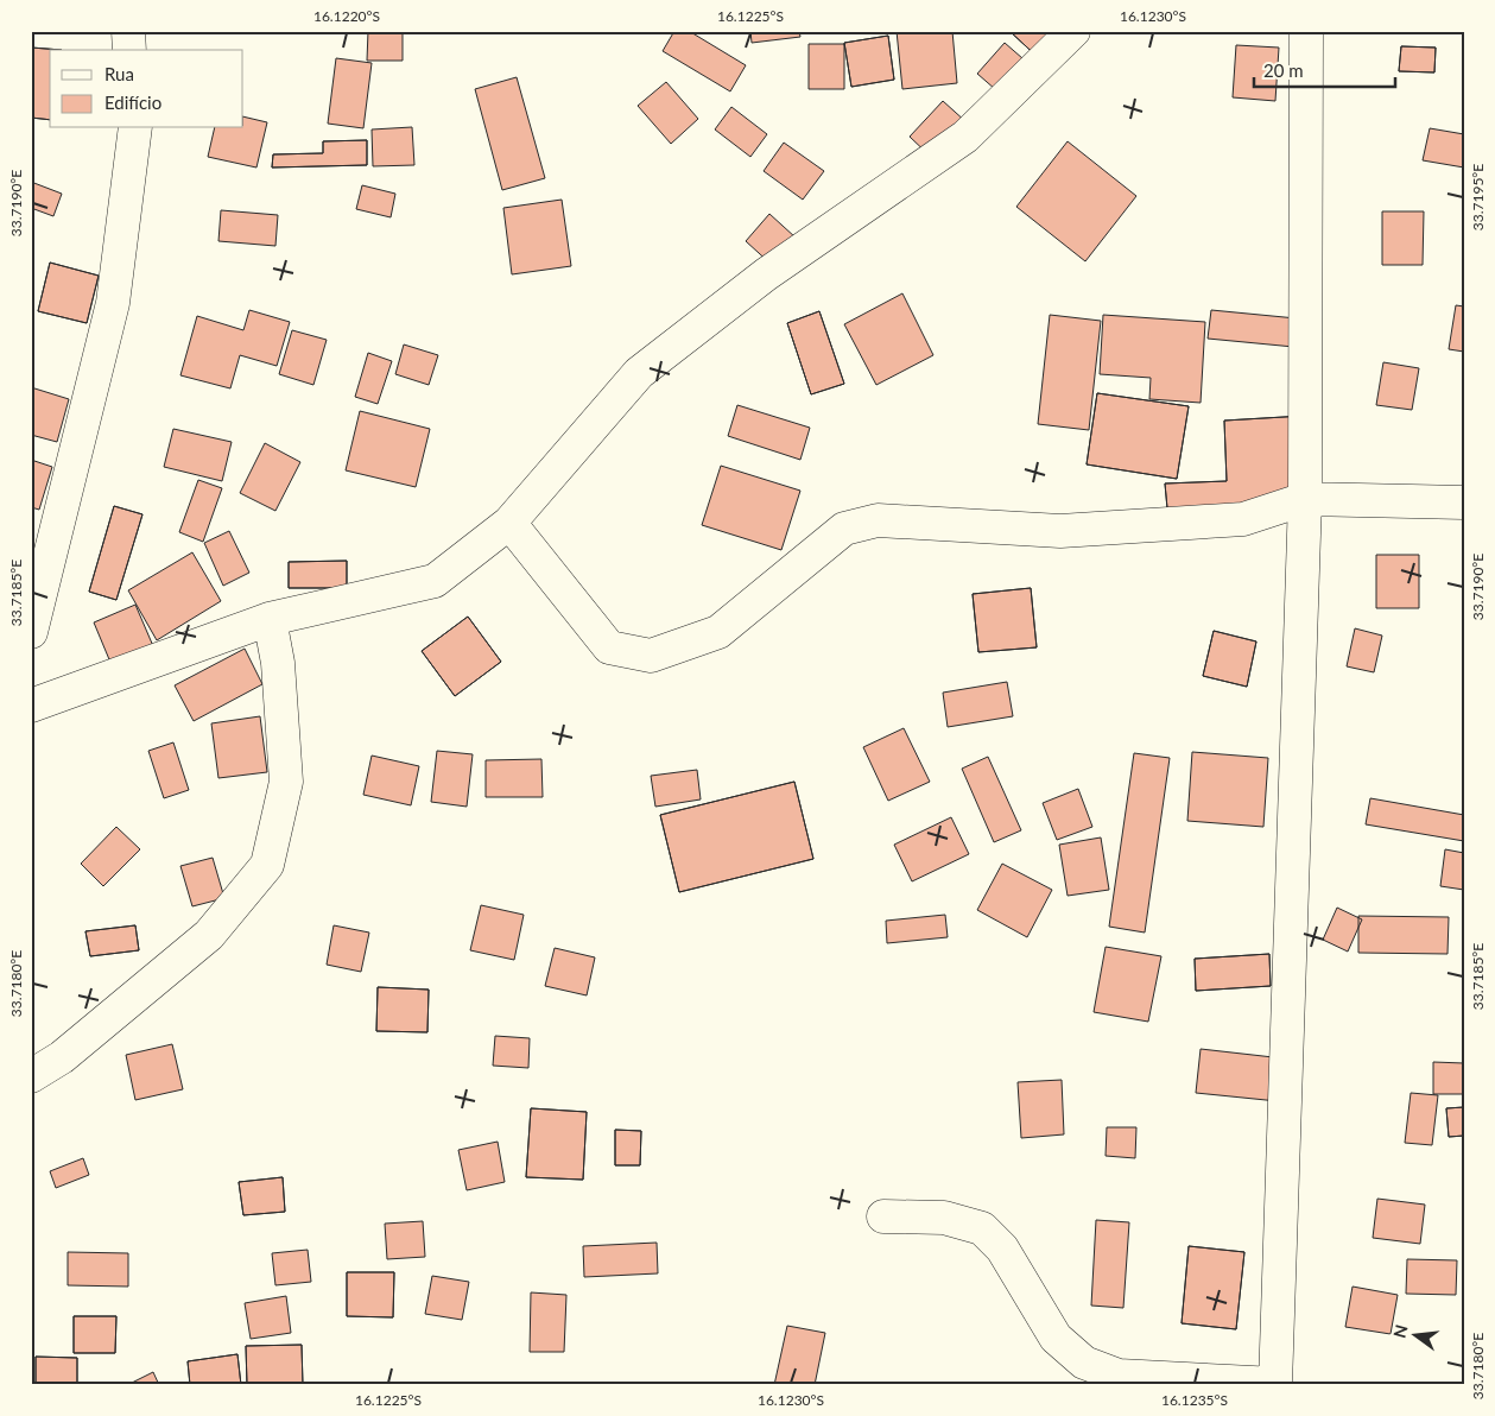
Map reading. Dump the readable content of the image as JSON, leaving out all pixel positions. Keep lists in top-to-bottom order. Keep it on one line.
{"legend":["Rua","Edifício"],"scale_bar":"20 m","north":"left","coordinates":["16.1220°S","16.1225°S","16.1230°S","33.7195°E","33.7190°E","33.7185°E","33.7180°E","16.1235°S"]}
